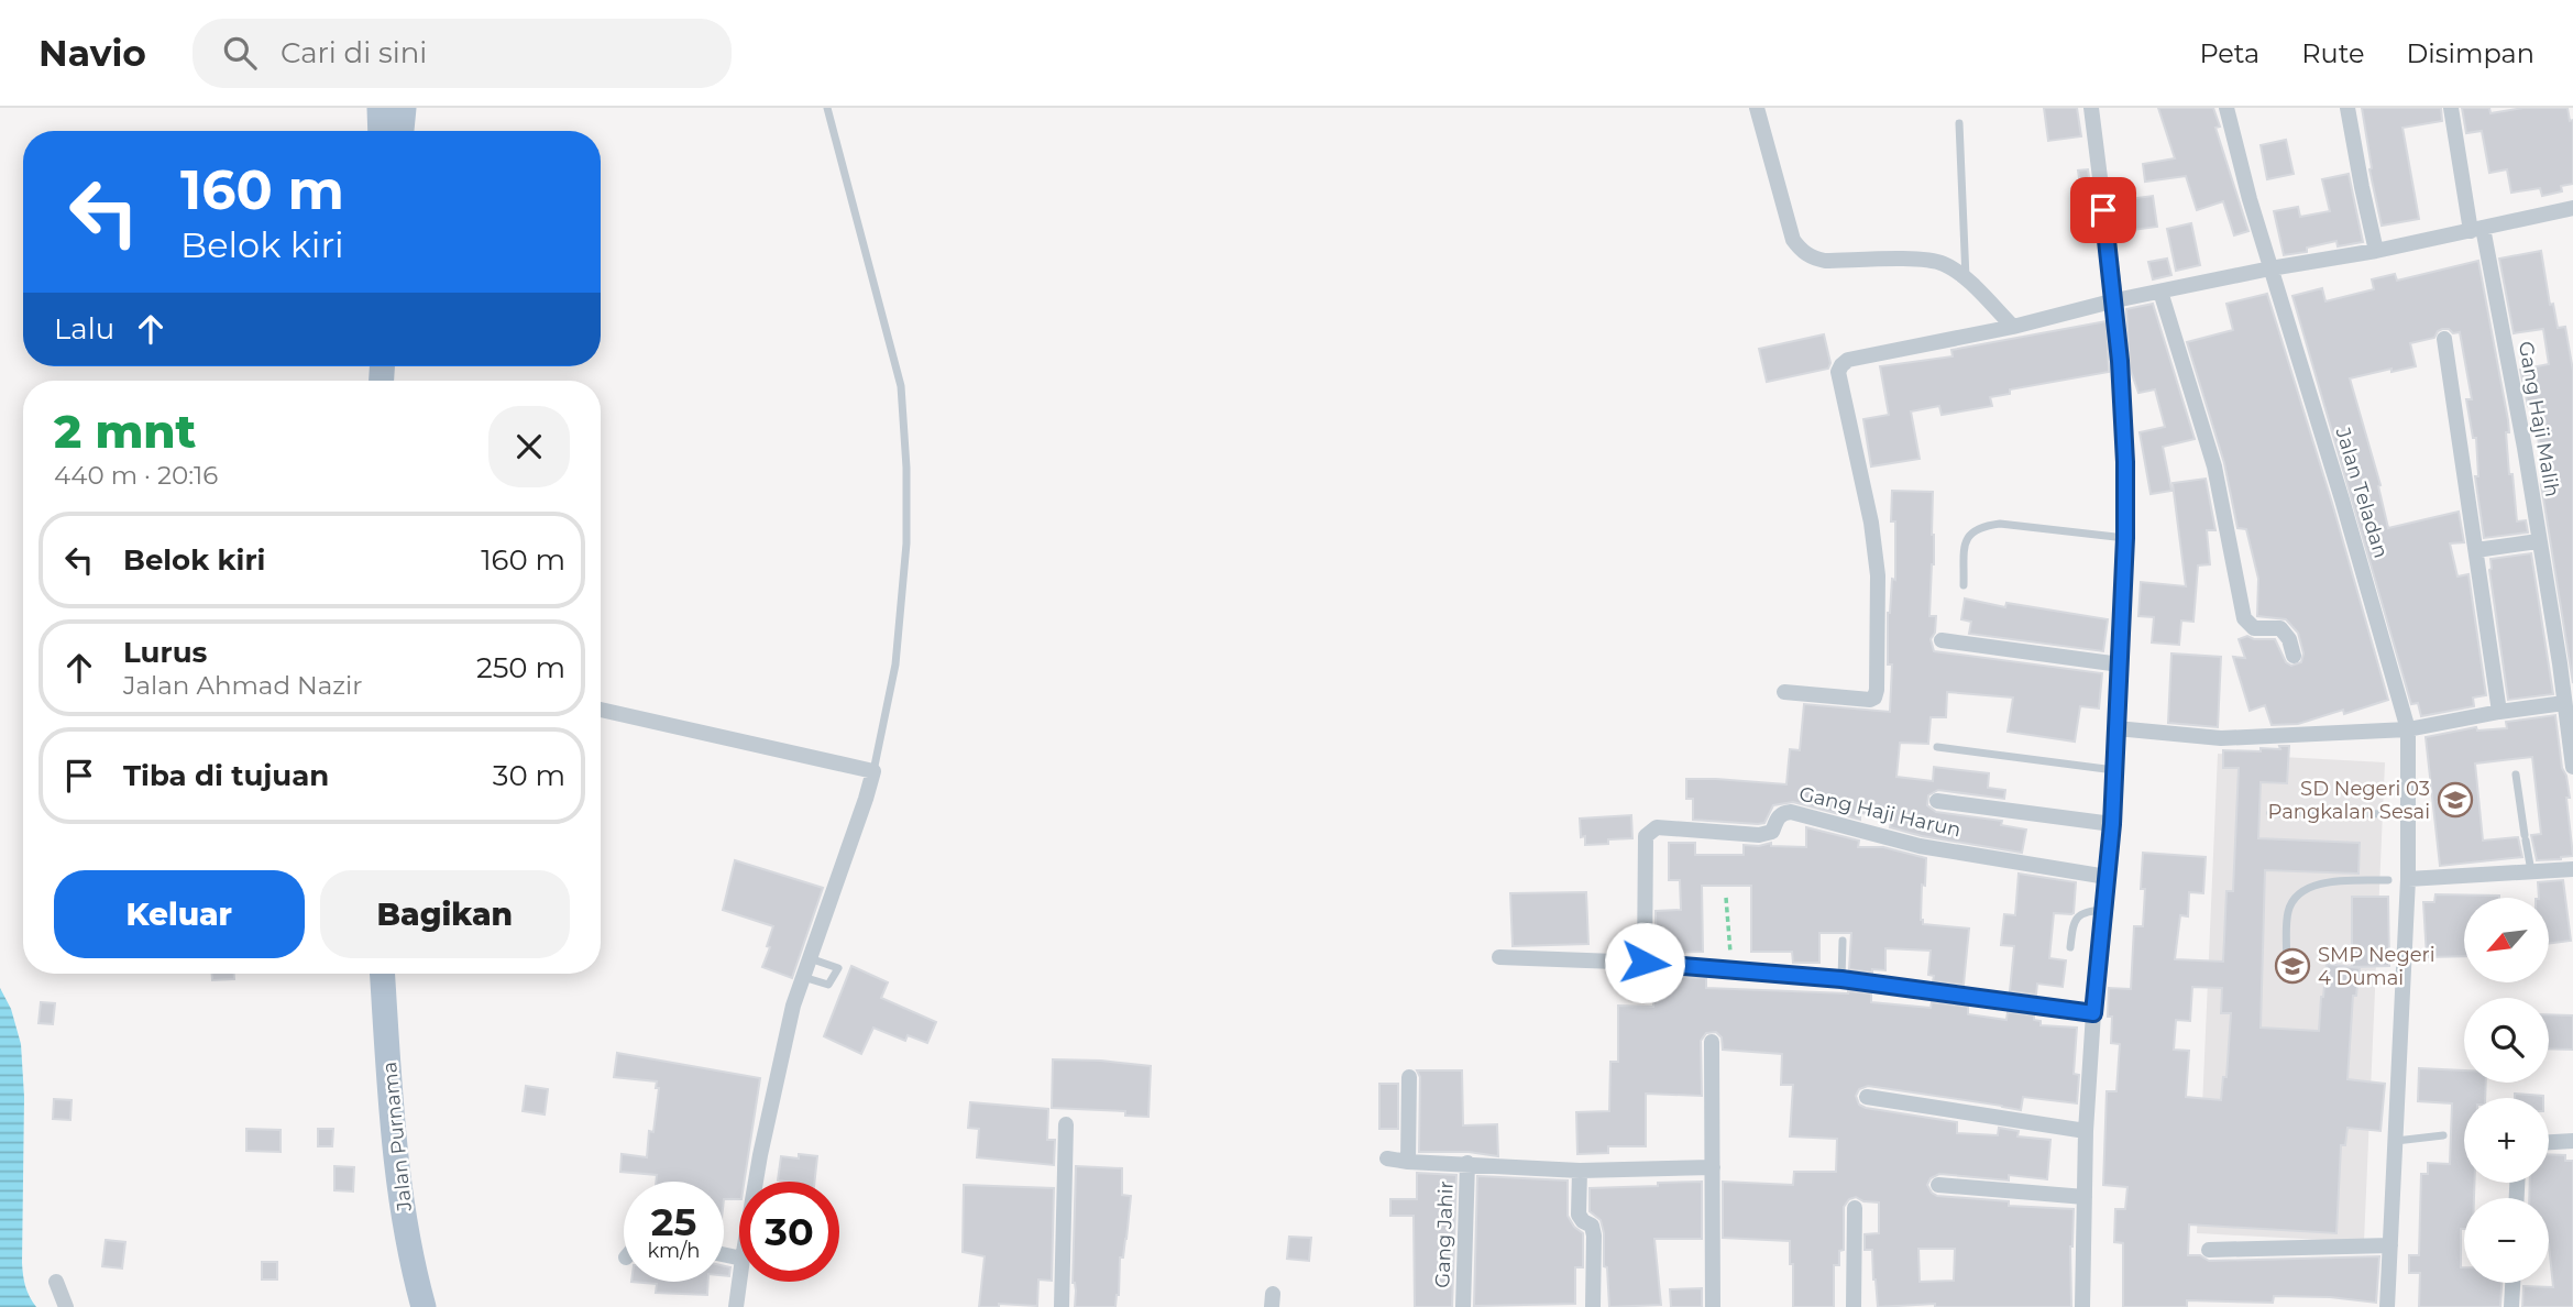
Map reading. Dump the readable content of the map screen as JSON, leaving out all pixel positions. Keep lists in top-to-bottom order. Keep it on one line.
{"streets":{"main road":["Jalan Purnama"],"street":["Gang Haji Malih","Jalan Teladan","Gang Haji Harun","Gang Jahir"]},"places":{"school or university":["SD Negeri 03 Pangkalan Sesai","SMP Negeri 4 Dumai"]},"north":"bottom left","page":{"header":"Navio","search":"Cari di sini","nav":["Peta","Rute","Disimpan"],"turn":["160 m","Belok kiri"],"then":"Lalu","heading":["2 mnt","440 m · 20:16"],"list":[{"name":"Belok kiri","value":"160 m"},{"name":"Lurus","note":"Jalan Ahmad Nazir","value":"250 m"},{"name":"Tiba di tujuan","value":"30 m"}],"buttons":["Keluar","Bagikan"],"map_buttons":["+","−"],"speed":"25 km/h","limit":"30"}}
